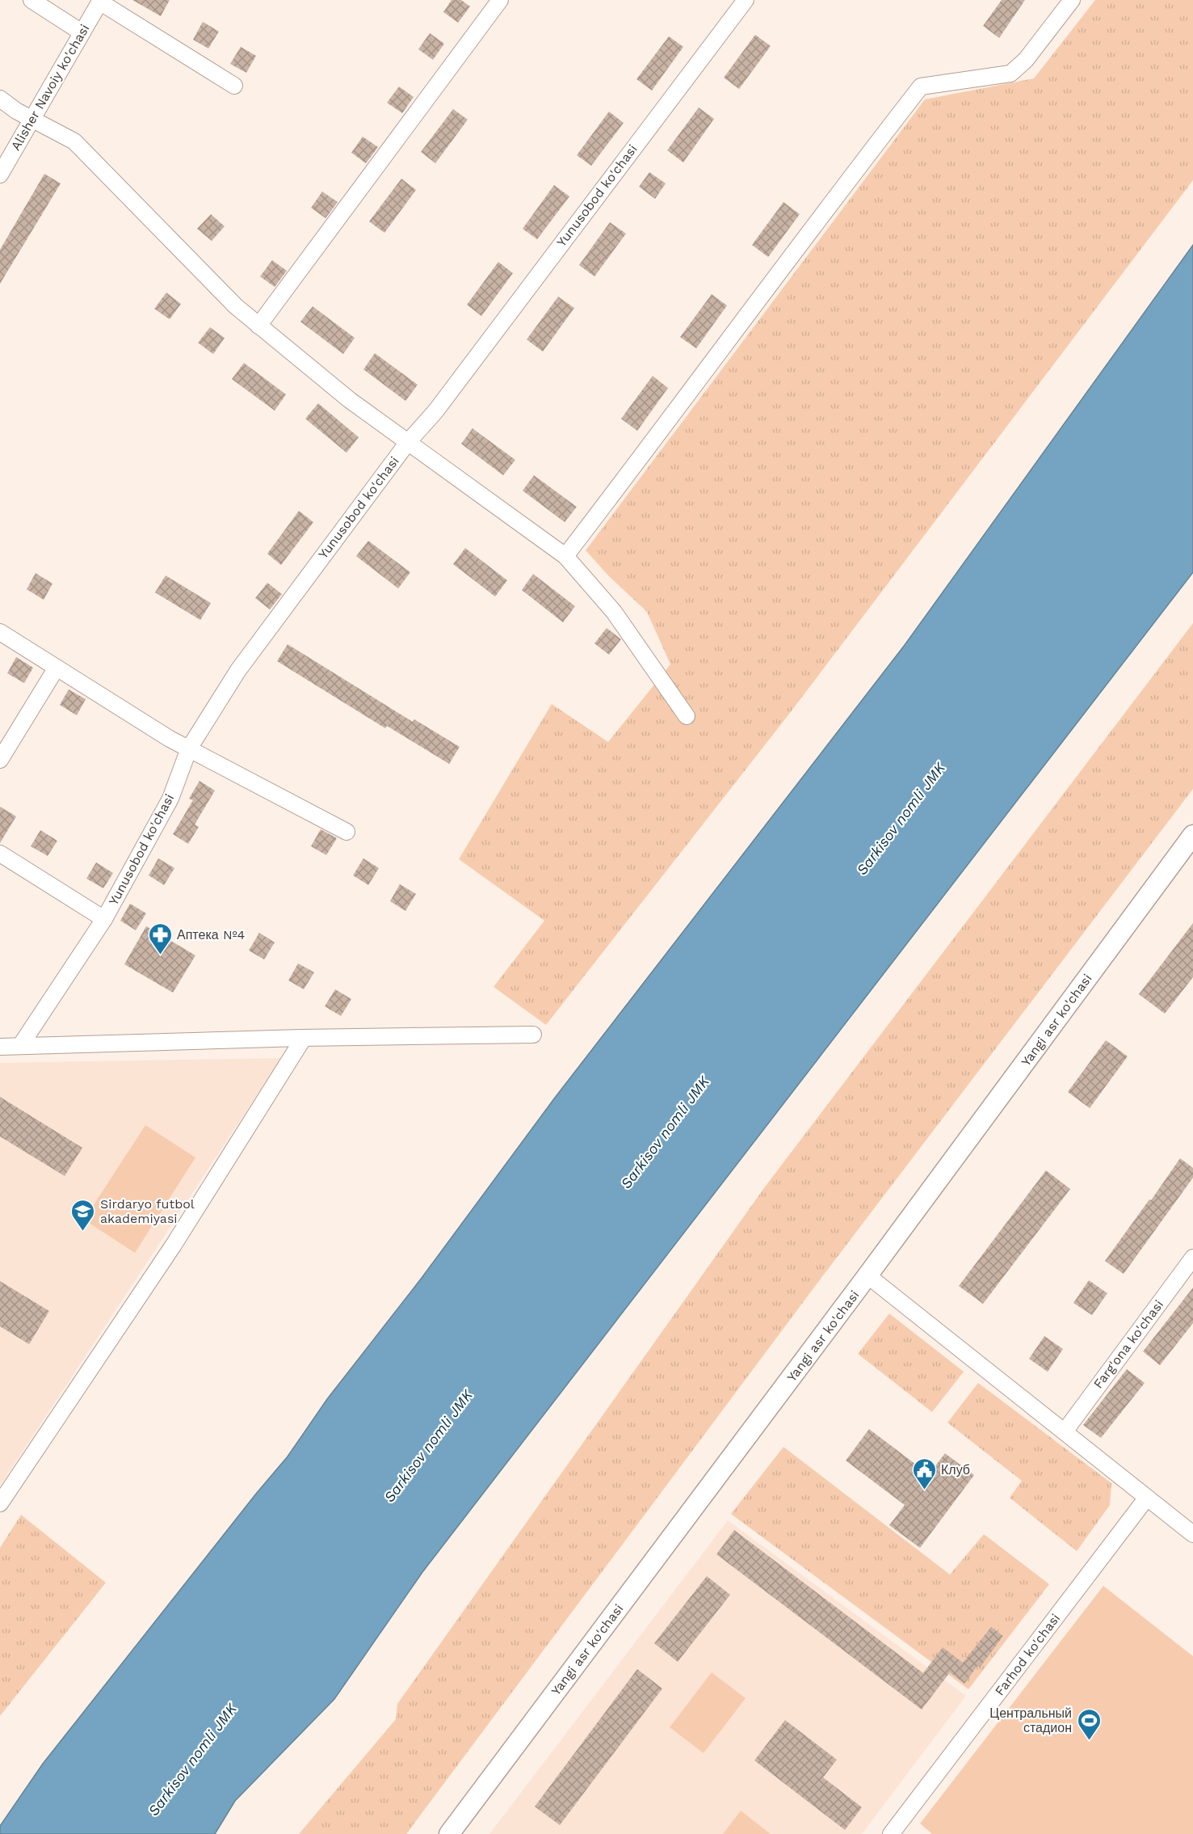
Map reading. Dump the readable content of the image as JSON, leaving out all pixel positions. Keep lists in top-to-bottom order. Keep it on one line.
{"streets":{"street":["Alisher Navoiy ko'chasi","Yunusobod ko'chasi","Yangi asr ko'chasi","Farg'ona ko'chasi","Farhod ko'chasi"]},"water":["Sarkisov nomli JMK"],"places":{"pharmacy":["Аптека №4"],"school or university":["Sirdaryo futbol akademiyasi"],"public building":["Клуб"],"sports":["Центральный стадион"]}}
